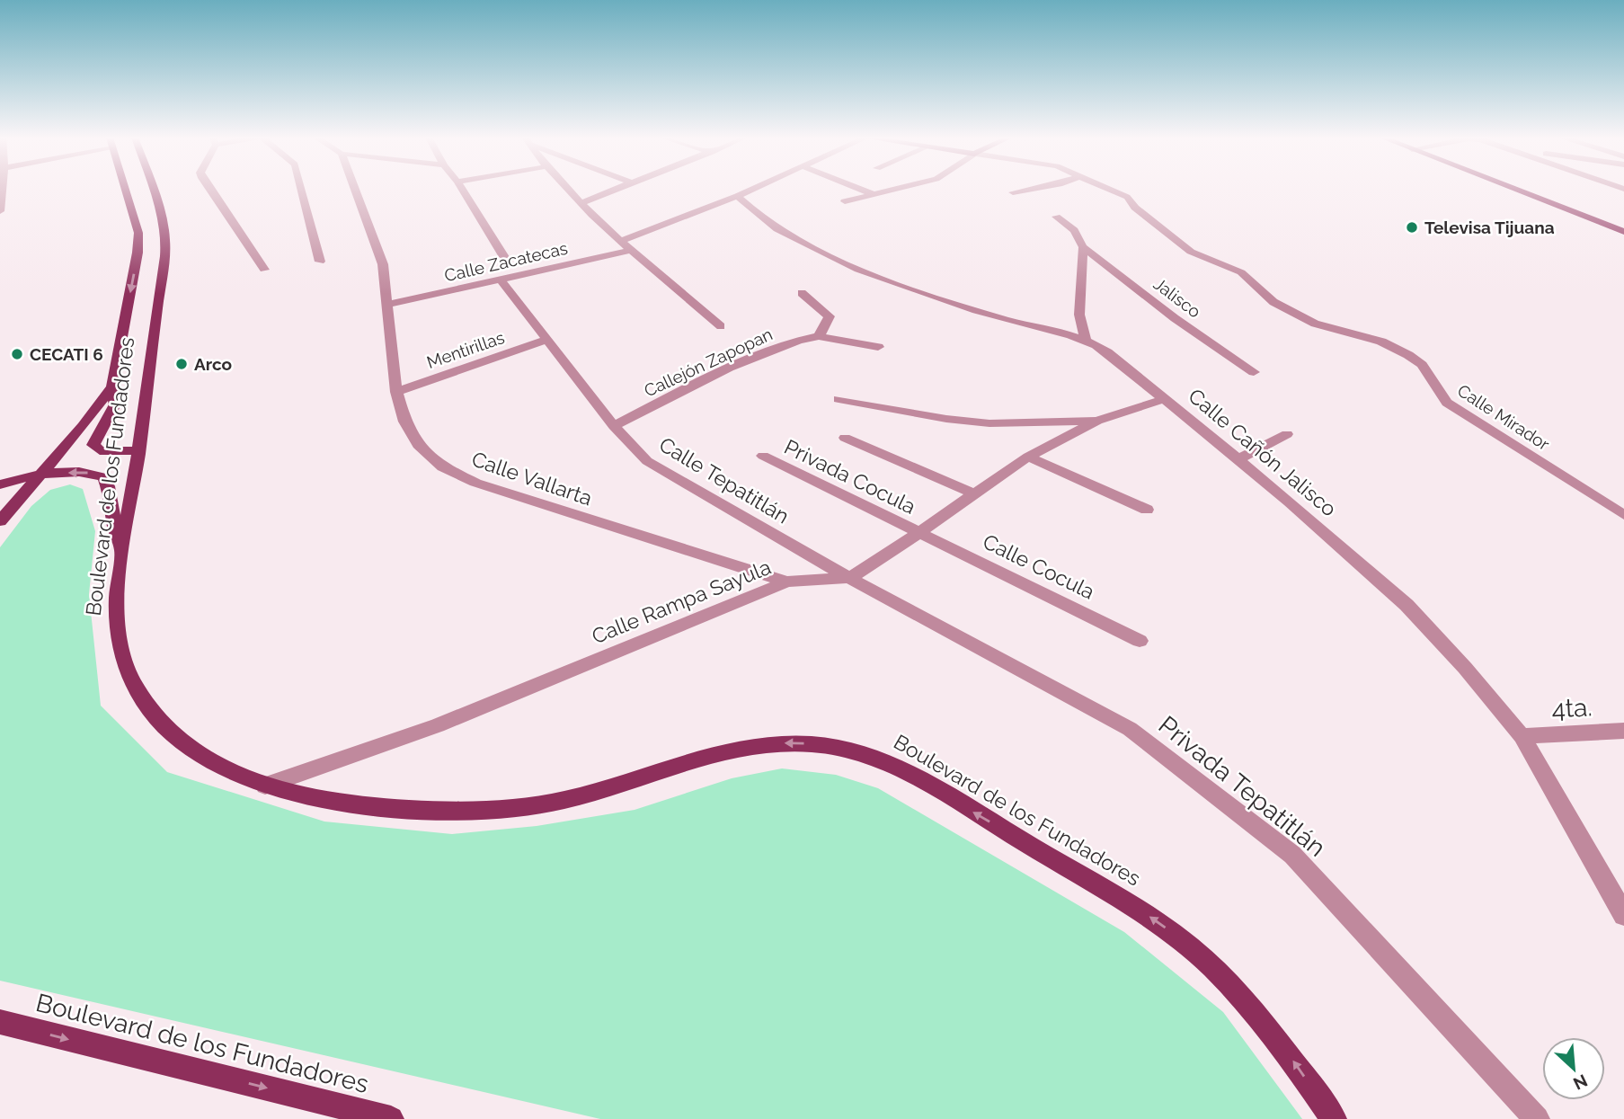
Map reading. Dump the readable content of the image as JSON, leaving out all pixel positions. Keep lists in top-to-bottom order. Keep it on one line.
{"streets":{"main road":["Boulevard de los Fundadores"],"street":["Calle Zacatecas","Jalisco","Mentirillas","Callejón Zapopan","Calle Mirador","Calle Cañón Jalisco","Privada Cocula","Calle Vallarta","Calle Tepatitlán","Calle Cocula","Calle Rampa Sayula","4ta.","Privada Tepatitlán"]},"crossings":[["Calle Zacatecas","Calle Vallarta"],["Calle Zacatecas","Calle Tepatitlán"],["Mentirillas","Calle Vallarta"],["Mentirillas","Calle Tepatitlán"],["Callejón Zapopan","Calle Tepatitlán"],["Calle Cañón Jalisco","Calle Rampa Sayula"],["Calle Cañón Jalisco","4ta."],["Boulevard de los Fundadores","Calle Rampa Sayula"],["Privada Cocula","Calle Cocula"],["Privada Cocula","Calle Rampa Sayula"],["Calle Vallarta","Calle Rampa Sayula"],["Calle Tepatitlán","Calle Rampa Sayula"],["Calle Tepatitlán","Privada Tepatitlán"],["Calle Cocula","Calle Rampa Sayula"],["Calle Rampa Sayula","Privada Tepatitlán"]],"places":["Televisa Tijuana","CECATI 6","Arco"],"north":"bottom right"}
